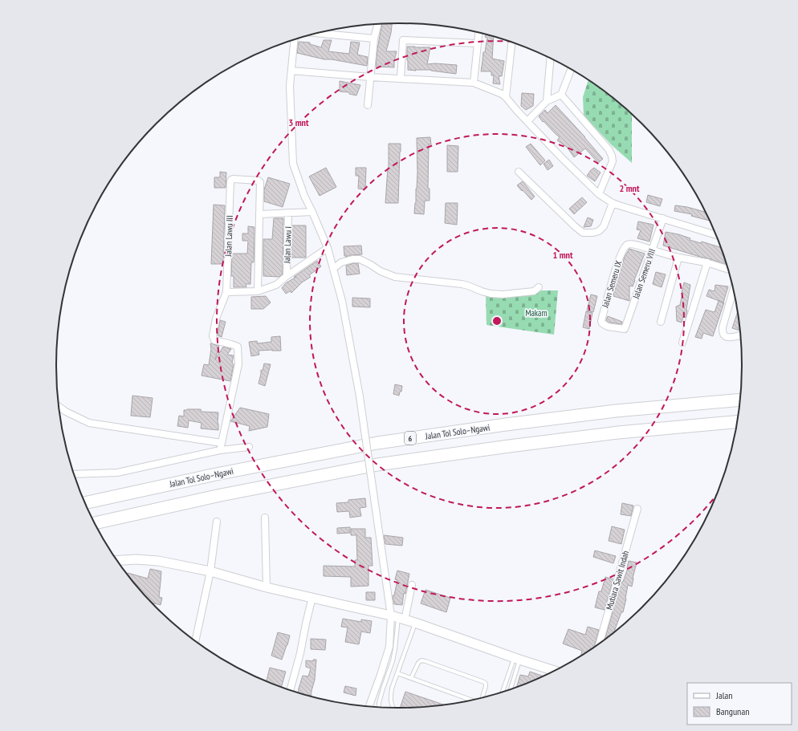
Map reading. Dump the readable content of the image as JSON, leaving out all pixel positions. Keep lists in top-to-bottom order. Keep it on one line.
{"streets":{"highway":["Jalan Tol Solo–Ngawi","6"],"street":["Jalan Lawu III","Jalan Lawu I","Jalan Semeru VIII","Jalan Semeru IX","Mutiara Sawit Indah"]},"crossings":[["Jalan Semeru VIII","Jalan Semeru IX"]],"parks":["Makam"],"legend":["Jalan","Bangunan"],"rings":["3 mnt","2 mnt","1 mnt"]}
